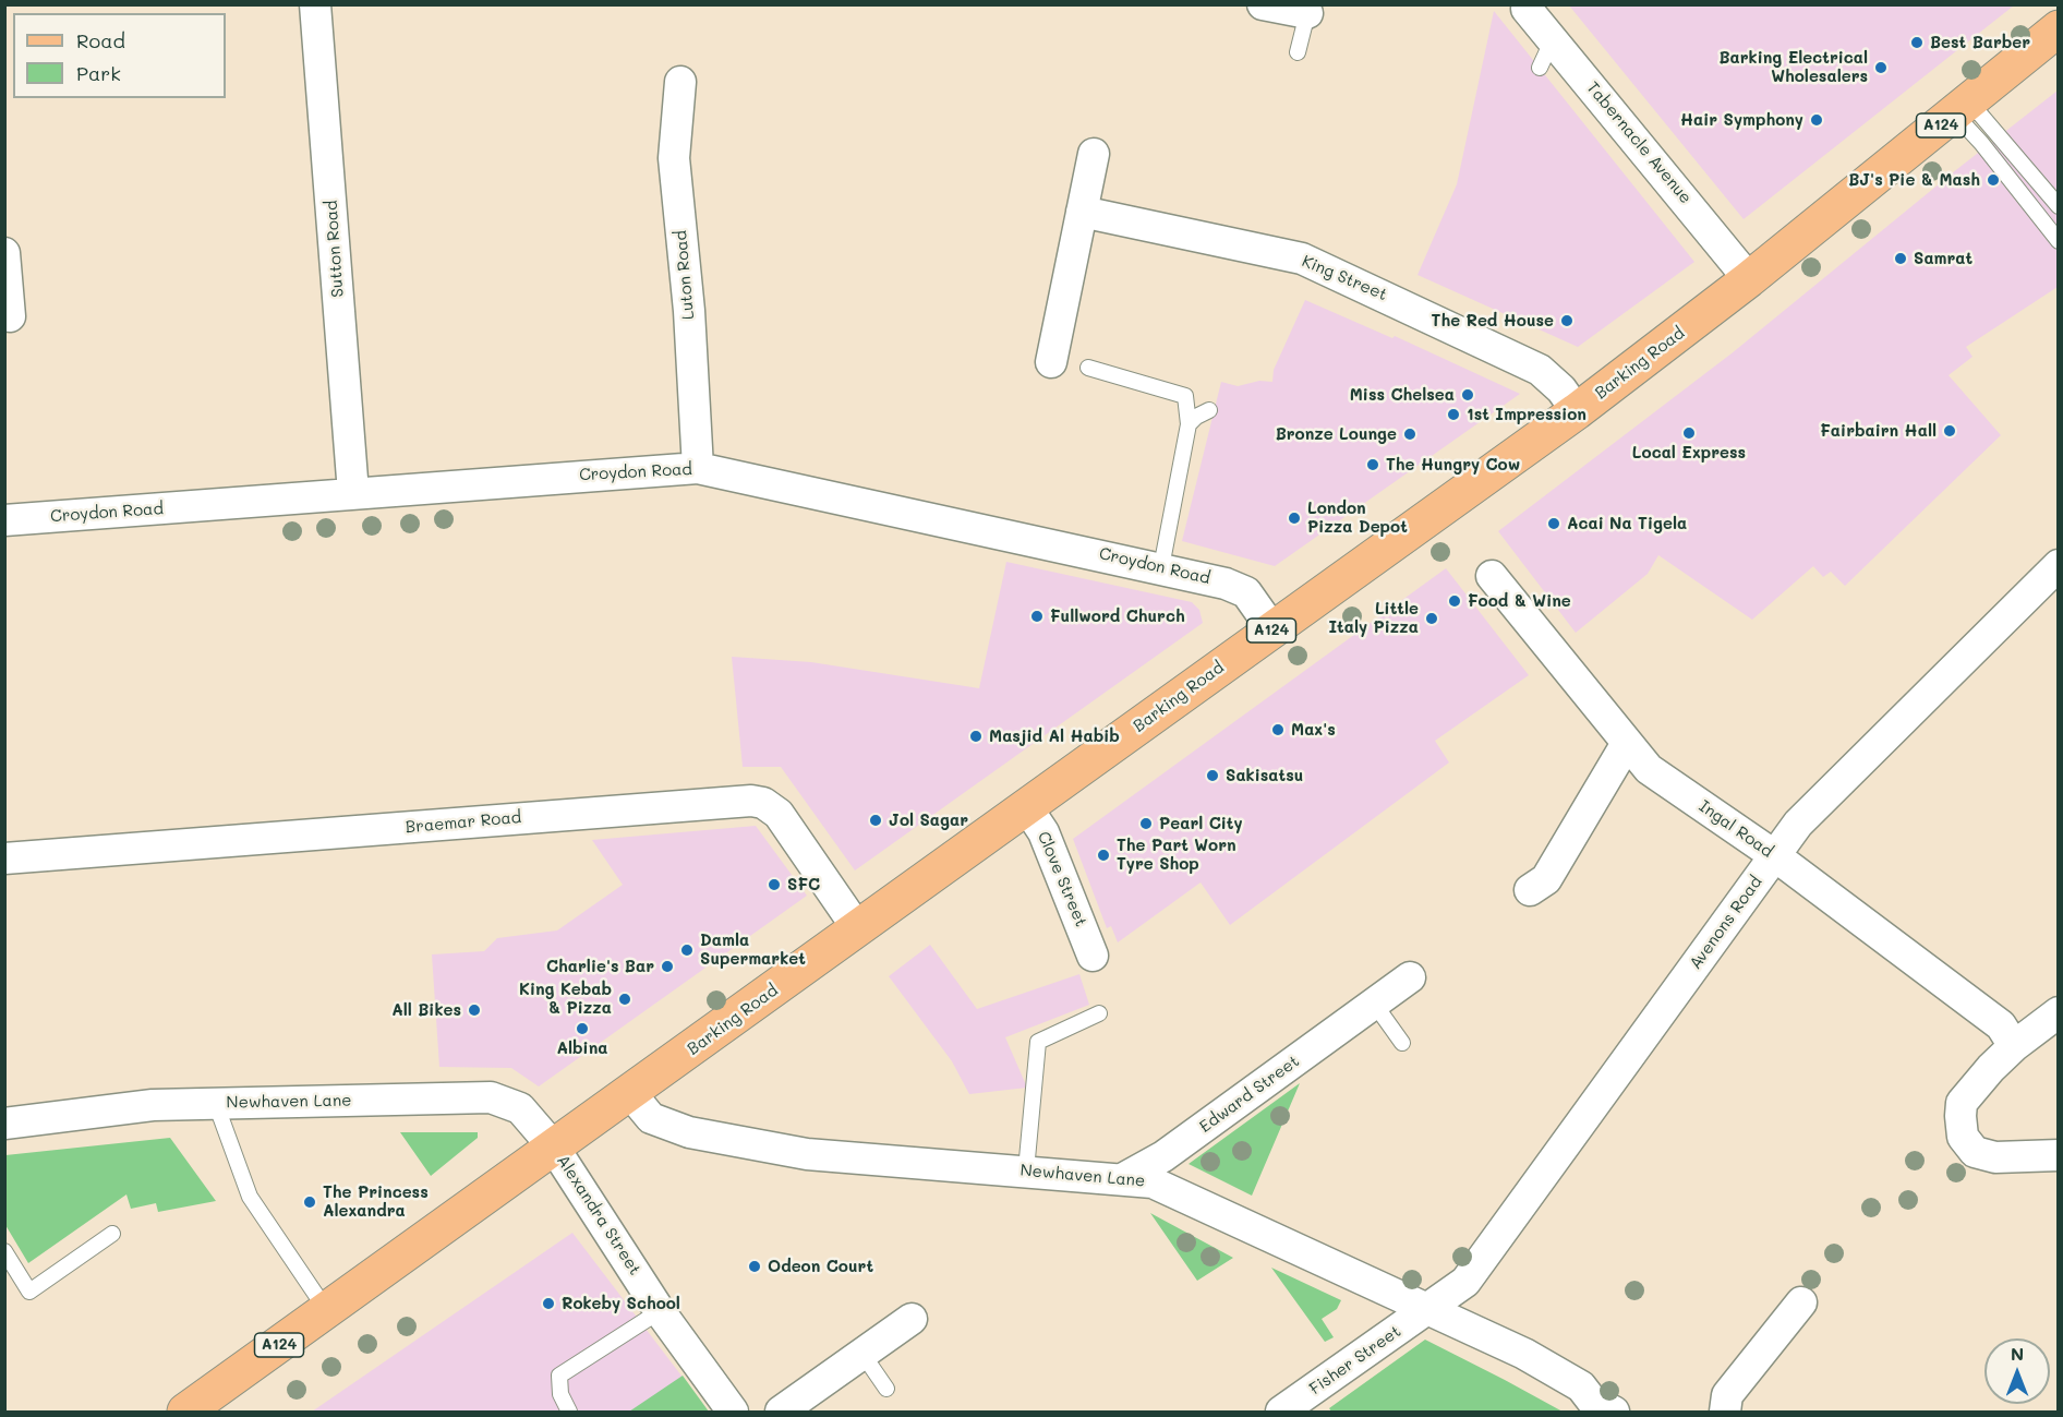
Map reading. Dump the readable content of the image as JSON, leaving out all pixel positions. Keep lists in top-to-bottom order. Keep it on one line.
{"streets":{"main road":["A124","Barking Road"],"street":["Tabernacle Avenue","Sutton Road","Luton Road","King Street","Croydon Road","Braemar Road","Ingal Road","Clove Street","Avenons Road","Edward Street","Newhaven Lane","Alexandra Street","Fisher Street"]},"crossings":[["Tabernacle Avenue","Barking Road"],["Sutton Road","Croydon Road"],["Luton Road","Croydon Road"],["King Street","Barking Road"],["Barking Road","Croydon Road"],["Barking Road","Braemar Road"],["Barking Road","Clove Street"],["Barking Road","Newhaven Lane"],["Barking Road","Alexandra Street"],["Ingal Road","Avenons Road"],["Avenons Road","Newhaven Lane"],["Avenons Road","Fisher Street"],["Edward Street","Newhaven Lane"],["Newhaven Lane","Alexandra Street"],["Newhaven Lane","Fisher Street"]],"places":["Best Barber","Barking Electrical Wholesalers","Hair Symphony","BJ's Pie & Mash","Samrat","The Red House","Miss Chelsea","1st Impression","Fairbairn Hall","Local Express","Bronze Lounge","The Hungry Cow","London Pizza Depot","Acai Na Tigela","Food & Wine","Fullword Church","Little Italy Pizza","Max's","Masjid Al Habib","Sakisatsu","Jol Sagar","Pearl City","The Part Worn Tyre Shop","SFC","Damla Supermarket","Charlie's Bar","King Kebab & Pizza","All Bikes","Albina","The Princess Alexandra","Odeon Court","Rokeby School"],"legend":["Road","Park"],"north":"top"}
